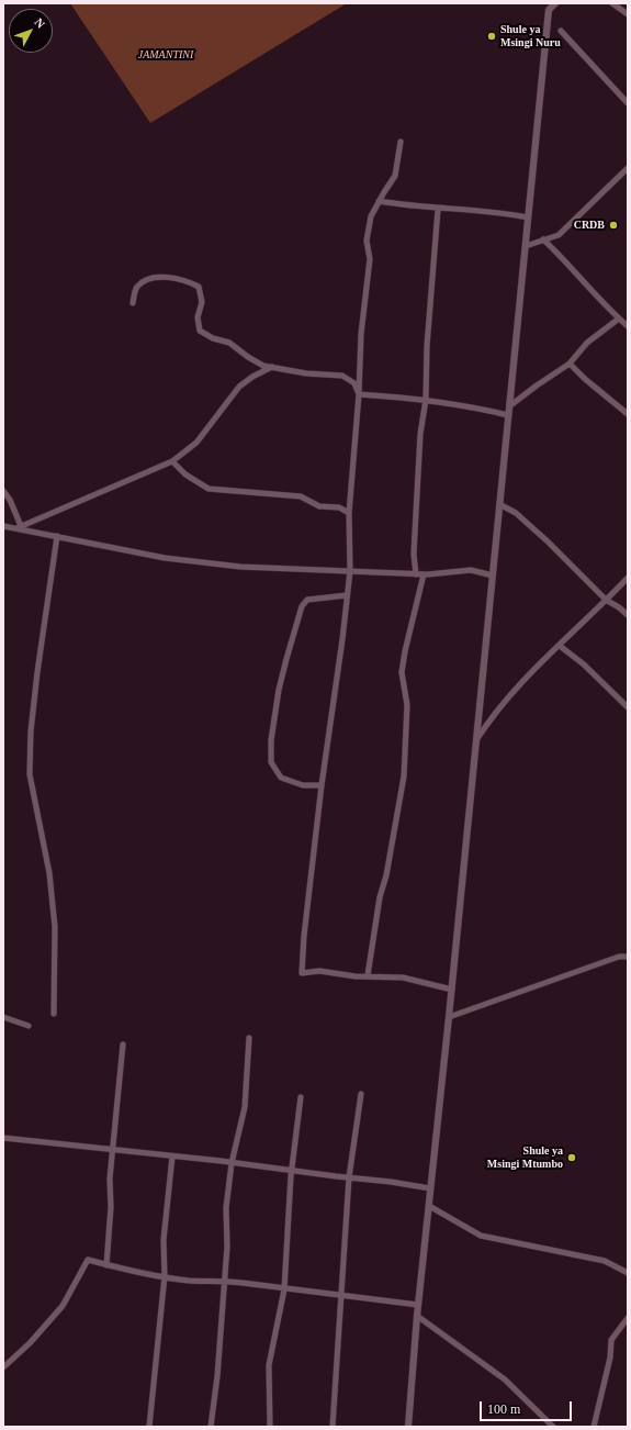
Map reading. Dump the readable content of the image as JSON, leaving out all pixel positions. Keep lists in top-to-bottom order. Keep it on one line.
{"parks":["JAMANTINI"],"places":["Shule ya Msingi Nuru","CRDB","Shule ya Msingi Mtumbo"],"scale_bar":"100 m","north":"top right"}
